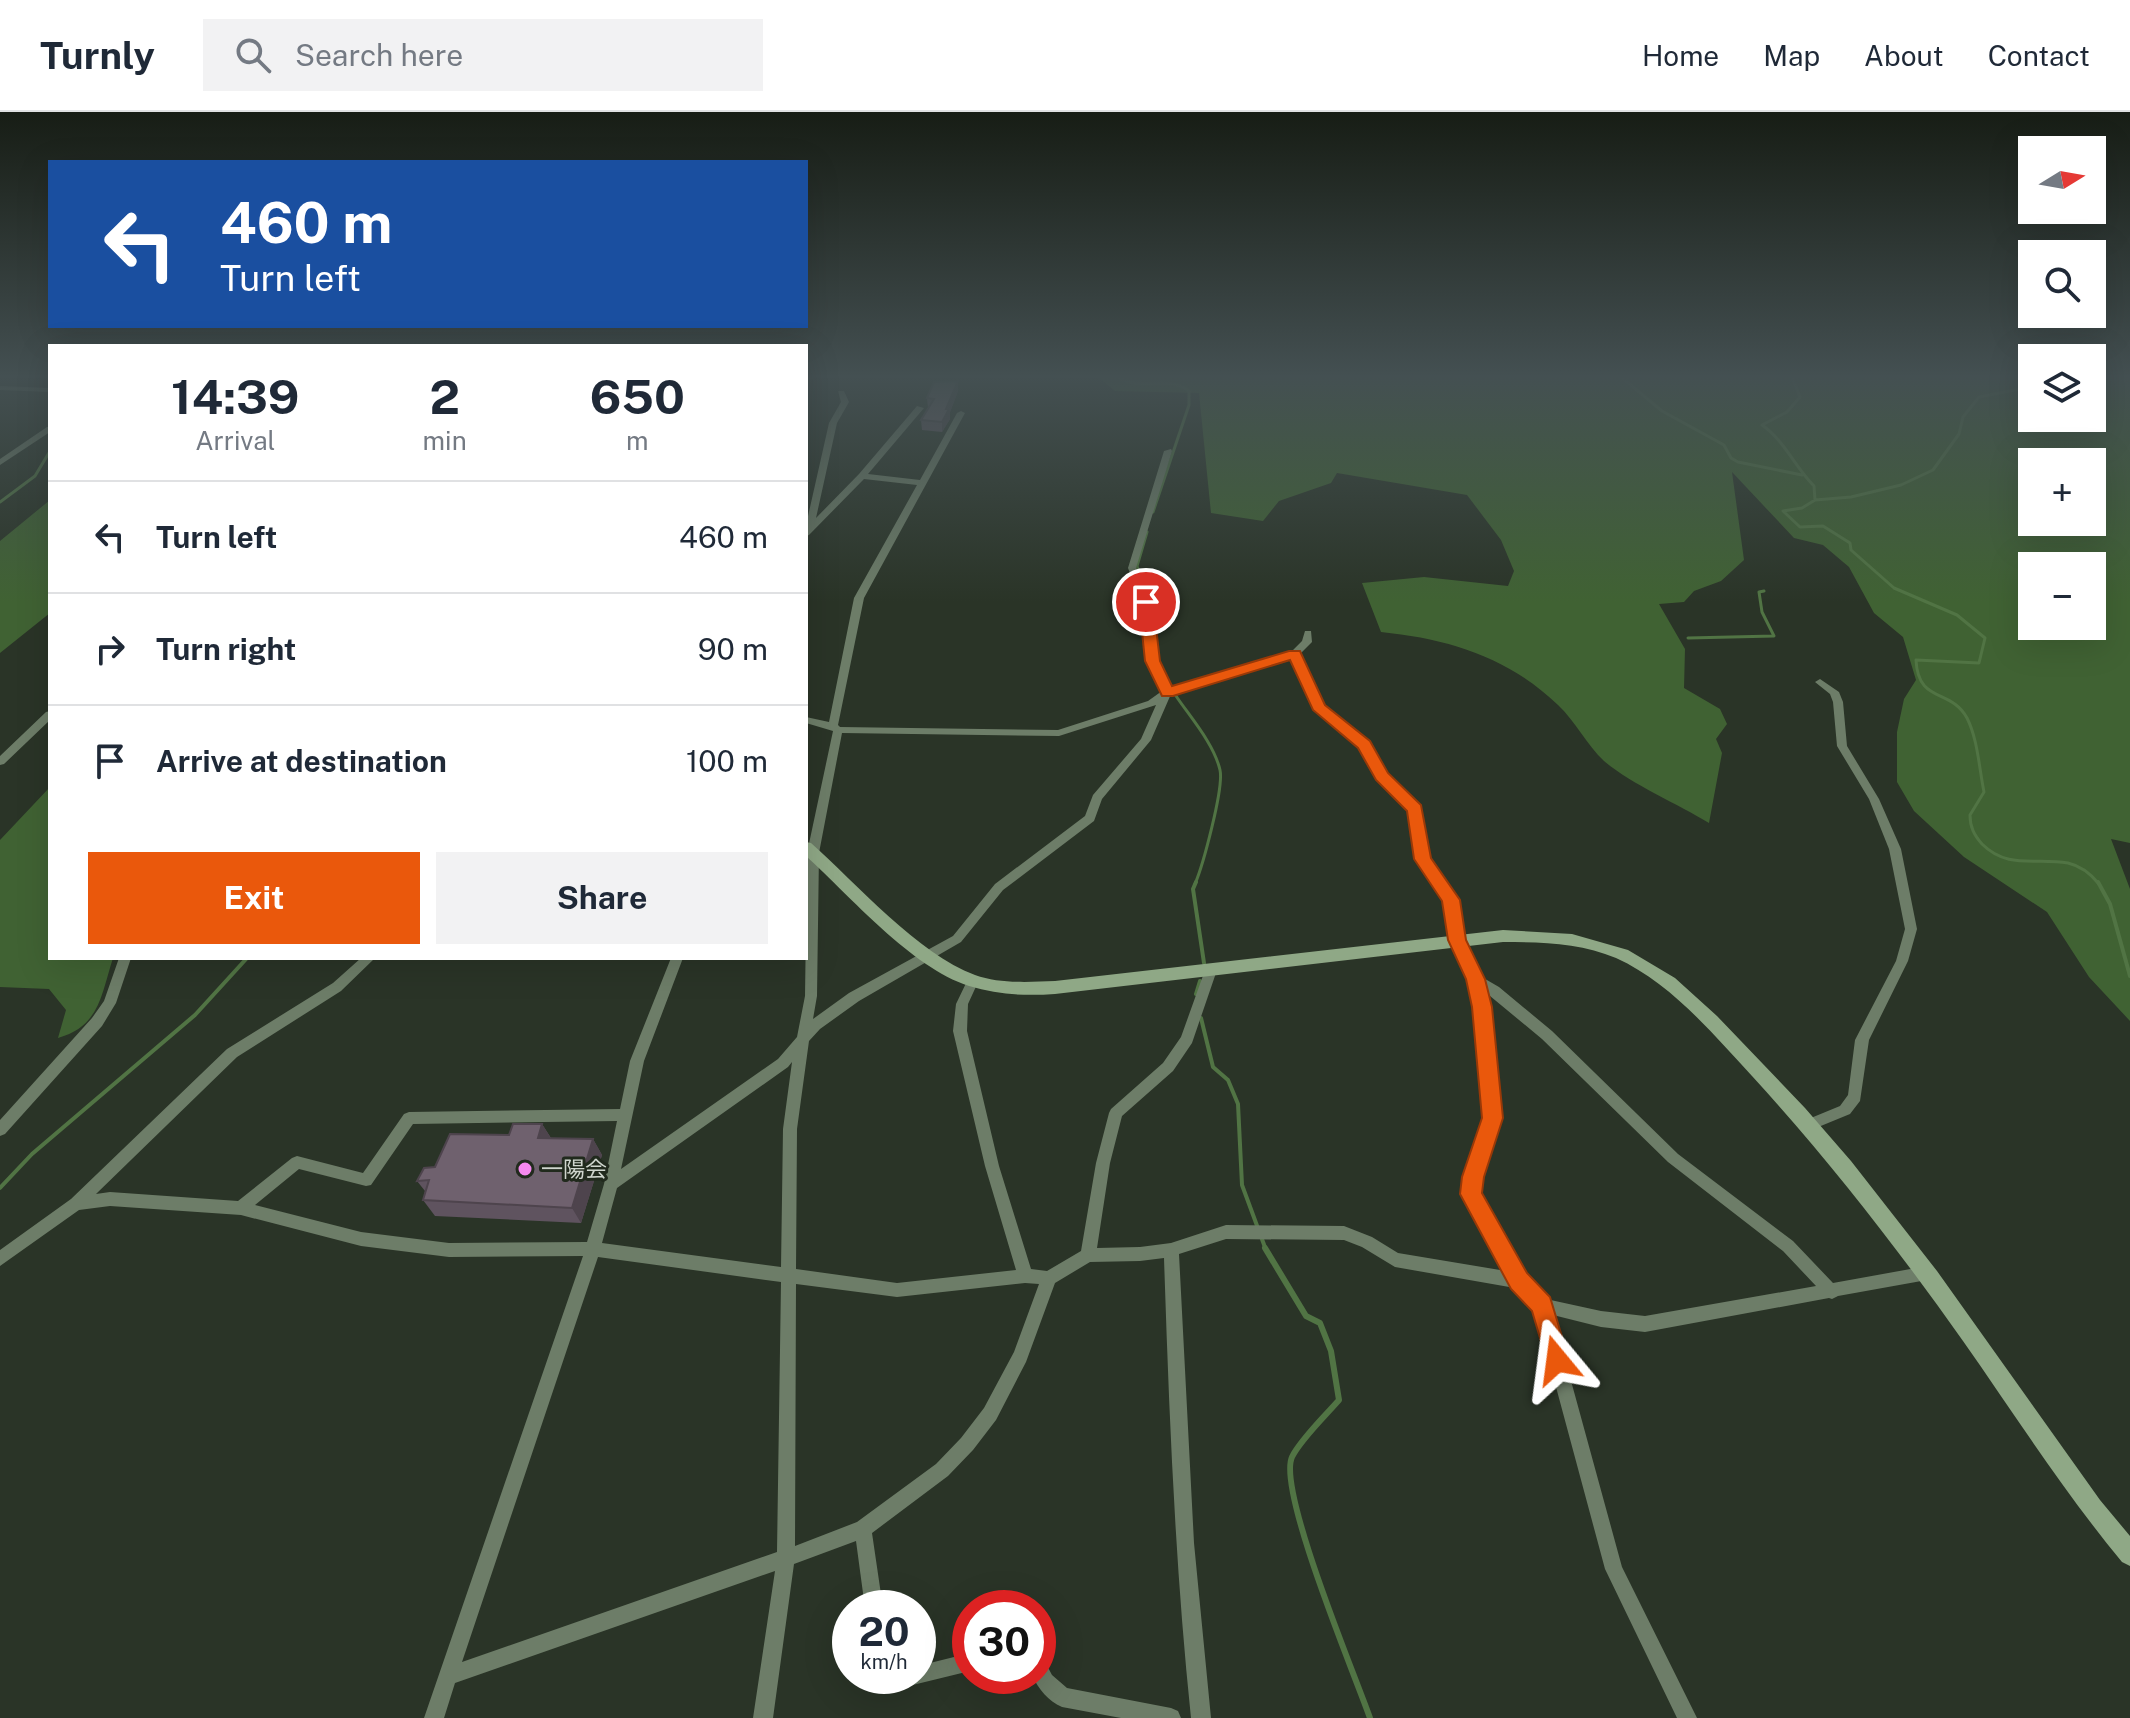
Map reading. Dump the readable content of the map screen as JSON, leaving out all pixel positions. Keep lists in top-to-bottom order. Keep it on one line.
{"places":["一陽会"],"north":"right","page":{"header":"Turnly","search":"Search here","nav":["Home","Map","About","Contact"],"map_buttons":["+","−"],"turn":["460 m","Turn left"],"eta":["14:39","Arrival","2","min","650","m"],"list":[{"name":"Turn left","value":"460 m"},{"name":"Turn right","value":"90 m"},{"name":"Arrive at destination","value":"100 m"}],"buttons":["Exit","Share"],"speed":"20 km/h","limit":"30"}}
